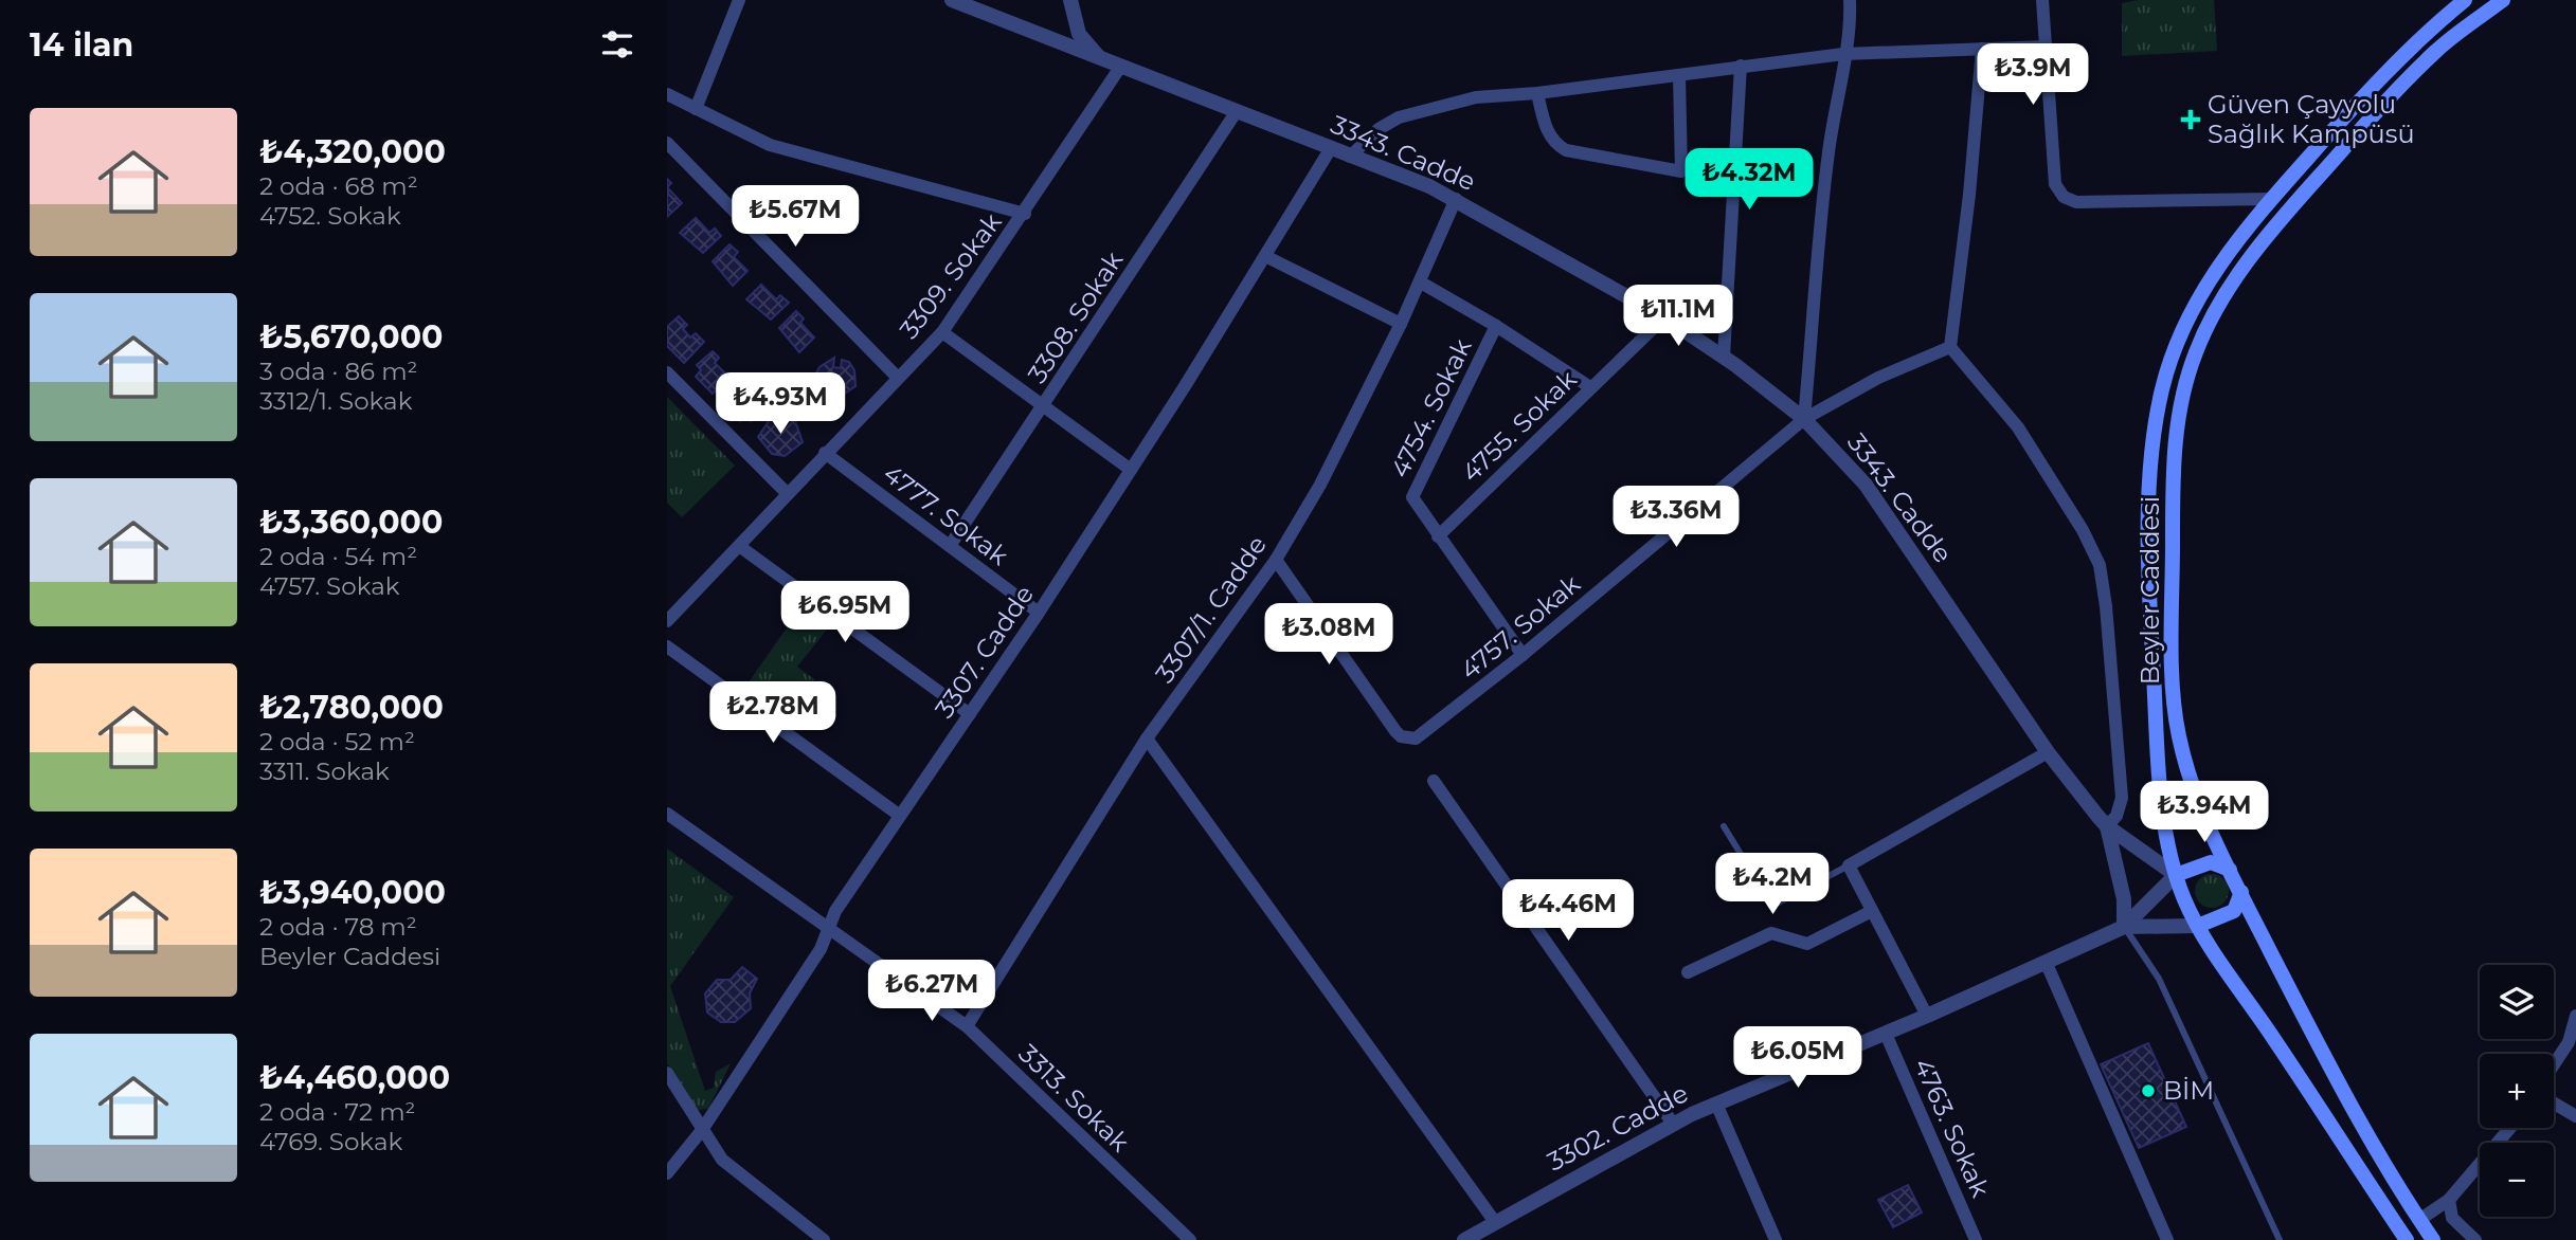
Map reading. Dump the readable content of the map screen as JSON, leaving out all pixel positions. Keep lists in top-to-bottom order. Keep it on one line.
{"streets":{"main road":["Beyler Caddesi"],"street":["3343. Cadde","3309. Sokak","3308. Sokak","4754. Sokak","4755. Sokak","4777. Sokak","3307/1. Cadde","4757. Sokak","3307. Cadde","3313. Sokak","3302. Cadde","4763. Sokak"]},"crossings":[["3343. Cadde","3309. Sokak"],["3343. Cadde","3308. Sokak"],["3343. Cadde","4755. Sokak"],["3343. Cadde","Beyler Caddesi"],["3343. Cadde","3307/1. Cadde"],["3343. Cadde","4757. Sokak"],["3343. Cadde","3307. Cadde"],["3343. Cadde","3302. Cadde"],["3309. Sokak","4777. Sokak"],["3308. Sokak","4777. Sokak"],["4754. Sokak","4755. Sokak"],["4754. Sokak","4757. Sokak"],["4777. Sokak","3307. Cadde"],["Beyler Caddesi","3302. Cadde"],["3307/1. Cadde","4757. Sokak"],["3307/1. Cadde","3313. Sokak"],["3307. Cadde","3313. Sokak"],["3302. Cadde","4763. Sokak"]],"places":{"health":["Güven Çayyolu Sağlık Kampüsü"],"other":["BİM"]},"page":{"heading":"14 ilan","price":["₺3.9M","₺4.32M","₺5.67M","₺11.1M","₺4.93M","₺3.36M","₺6.95M","₺3.08M","₺2.78M","₺3.94M","₺4.2M","₺4.46M","₺6.27M","₺6.05M"],"list":[{"name":"₺4,320,000","note":"2 oda · 68 m² · 4752. Sokak"},{"name":"₺5,670,000","note":"3 oda · 86 m² · 3312/1. Sokak"},{"name":"₺3,360,000","note":"2 oda · 54 m² · 4757. Sokak"},{"name":"₺2,780,000","note":"2 oda · 52 m² · 3311. Sokak"},{"name":"₺3,940,000","note":"2 oda · 78 m² · Beyler Caddesi"},{"name":"₺4,460,000","note":"2 oda · 72 m² · 4769. Sokak"}],"map_buttons":["+","−"]}}
